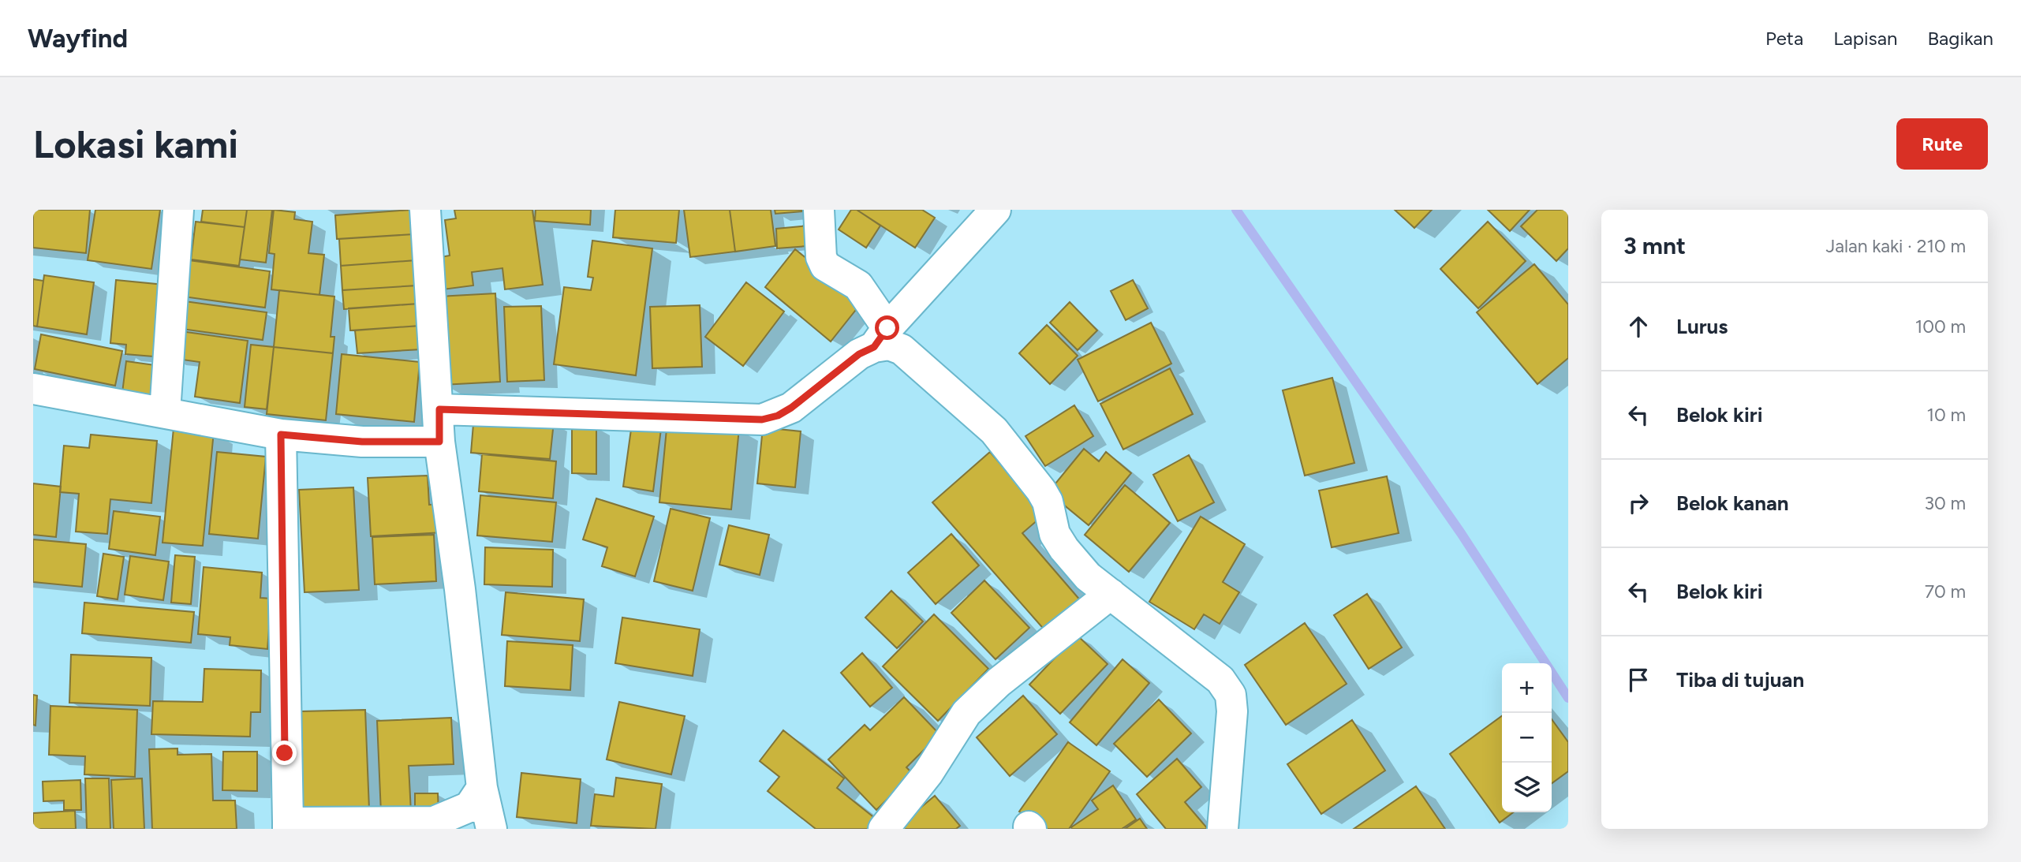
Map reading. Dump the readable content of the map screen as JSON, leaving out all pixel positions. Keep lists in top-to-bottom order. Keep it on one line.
{"page":{"header":"Wayfind","nav":["Peta","Lapisan","Bagikan"],"buttons":"Rute","title":"Lokasi kami","heading":["3 mnt","Jalan kaki · 210 m"],"list":[["Lurus","100 m"],["Belok kiri","10 m"],["Belok kanan","30 m"],["Belok kiri","70 m"],"Tiba di tujuan"],"map_buttons":["+","−"]}}
